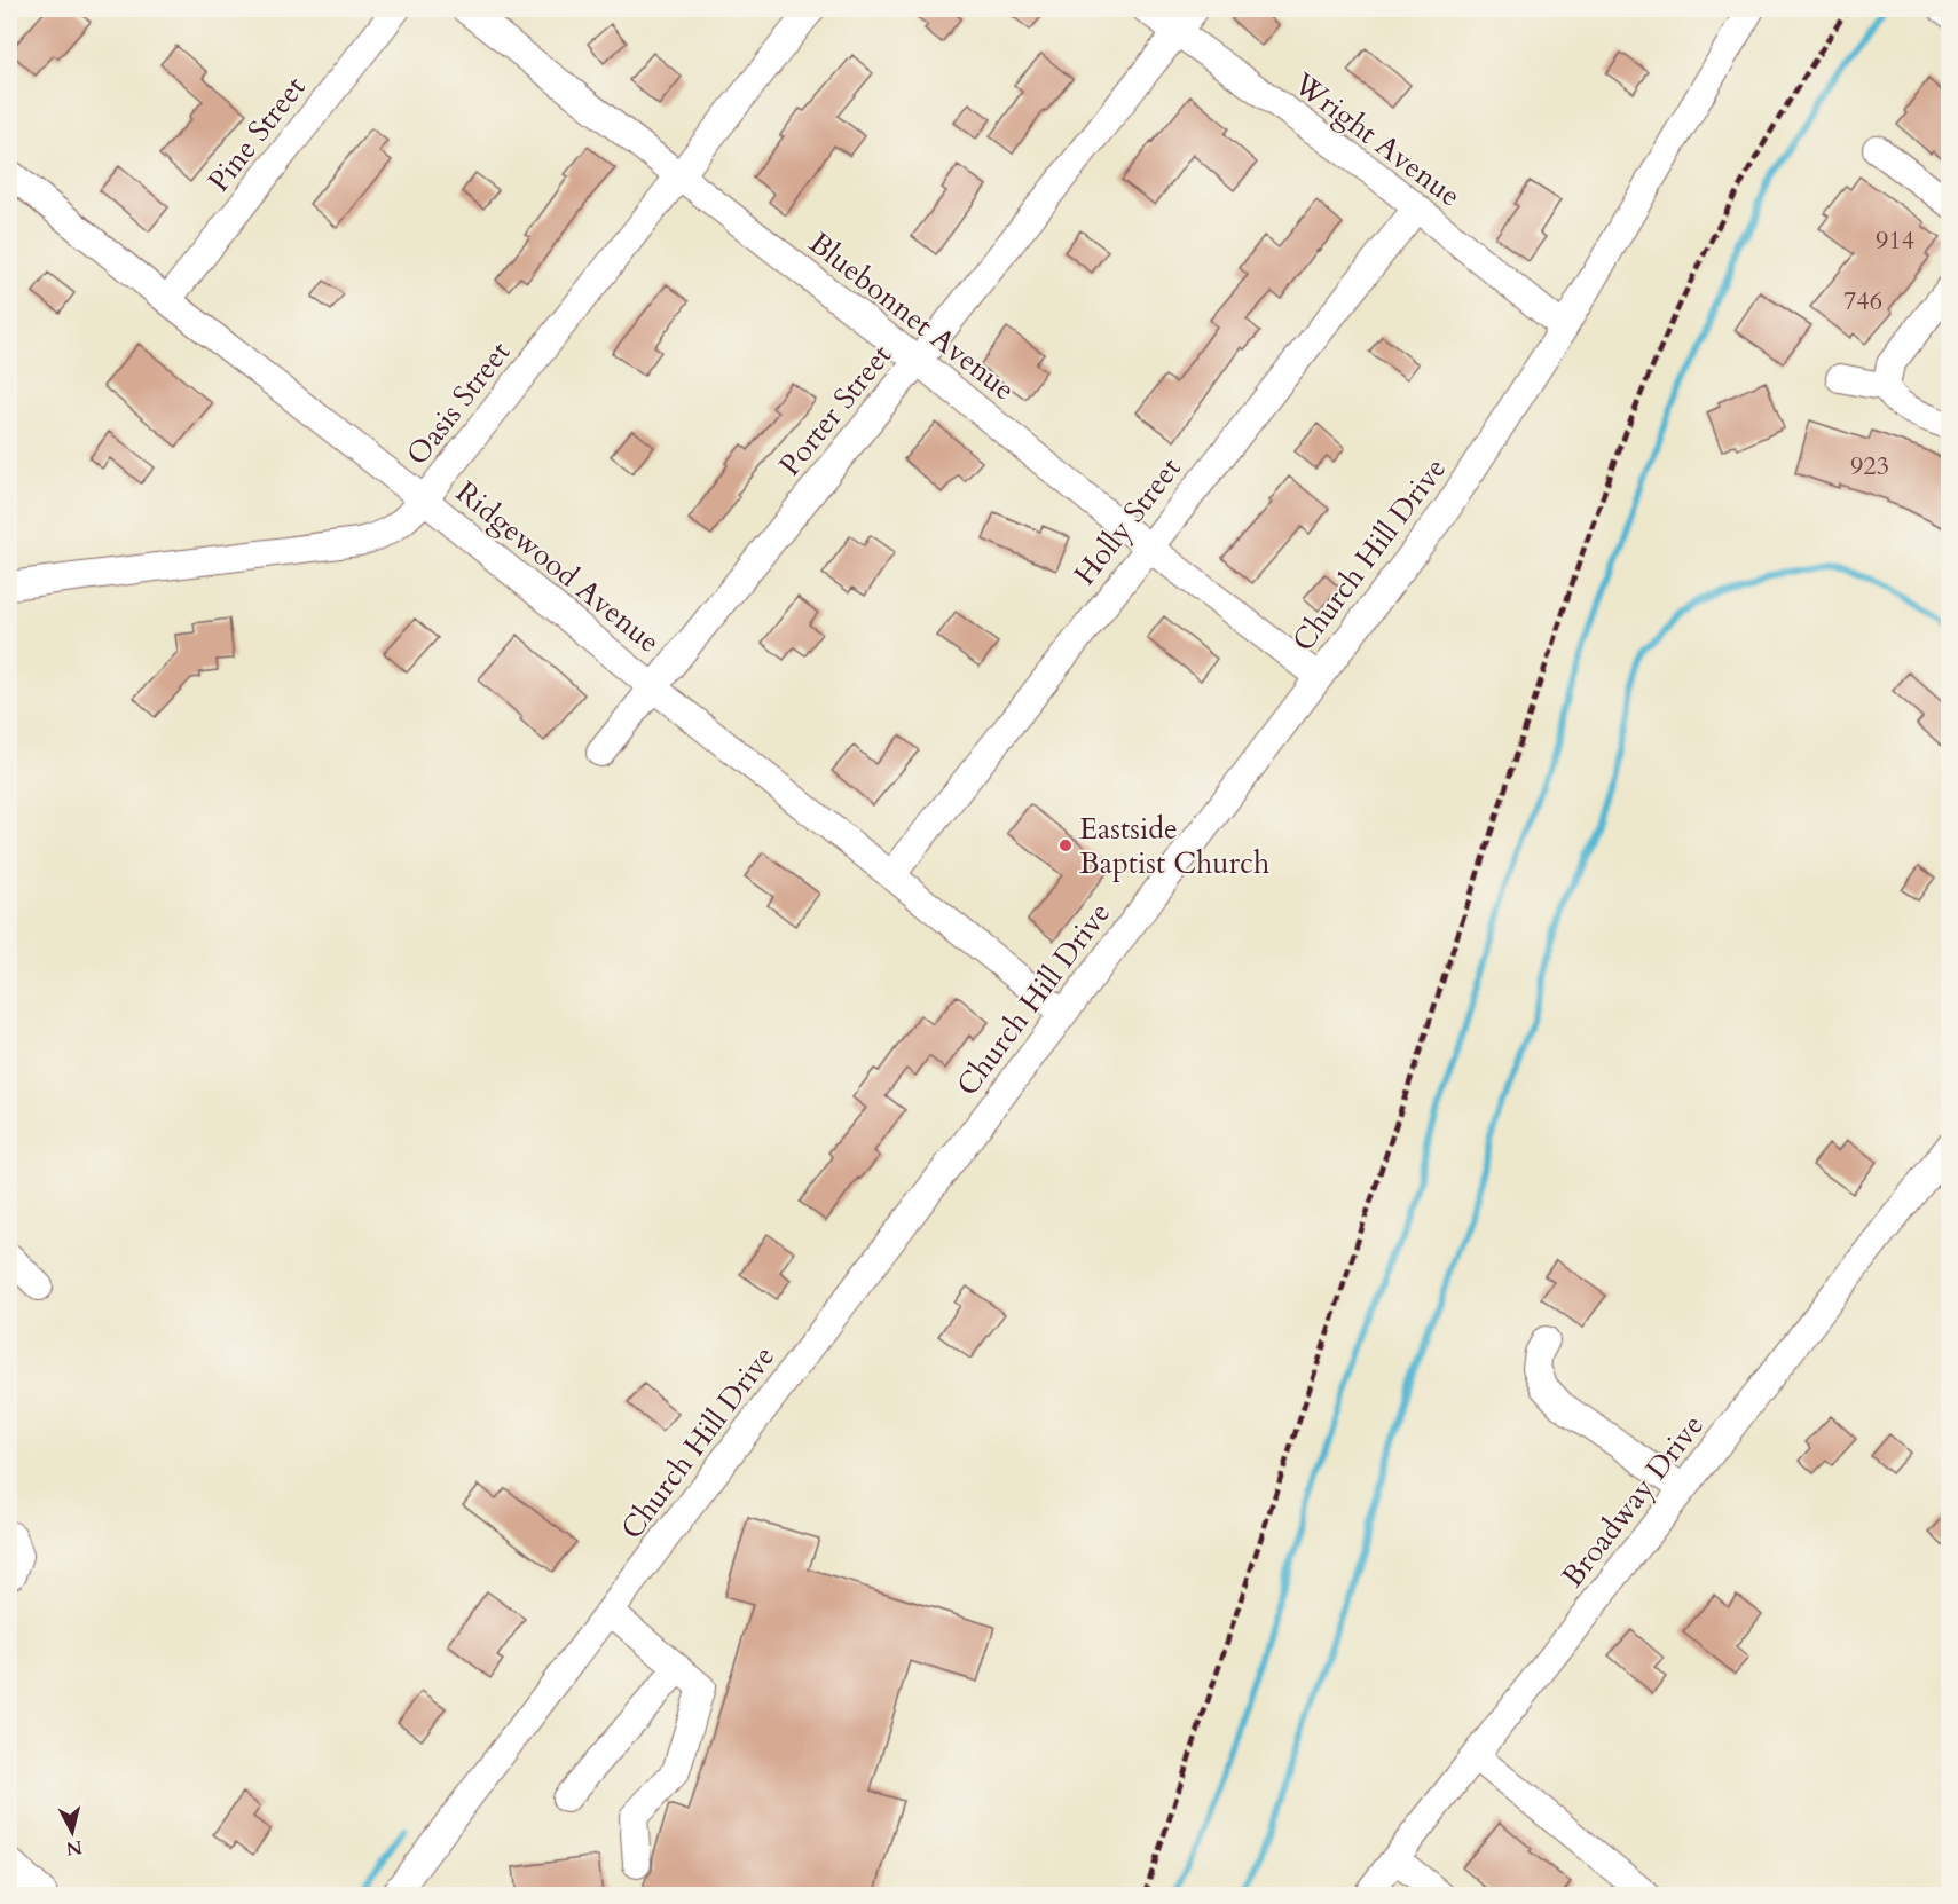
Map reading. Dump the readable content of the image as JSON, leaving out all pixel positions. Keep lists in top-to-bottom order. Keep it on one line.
{"streets":{"street":["Pine Street","Wright Avenue","Bluebonnet Avenue","Oasis Street","Porter Street","Holly Street","Church Hill Drive","Ridgewood Avenue","Broadway Drive"]},"crossings":[["Pine Street","Ridgewood Avenue"],["Wright Avenue","Porter Street"],["Wright Avenue","Holly Street"],["Wright Avenue","Church Hill Drive"],["Bluebonnet Avenue","Oasis Street"],["Bluebonnet Avenue","Porter Street"],["Bluebonnet Avenue","Holly Street"],["Bluebonnet Avenue","Church Hill Drive"],["Oasis Street","Ridgewood Avenue"],["Porter Street","Ridgewood Avenue"],["Holly Street","Ridgewood Avenue"],["Church Hill Drive","Ridgewood Avenue"]],"places":["Eastside Baptist Church"],"house_numbers":["914","746","923"],"north":"bottom"}
